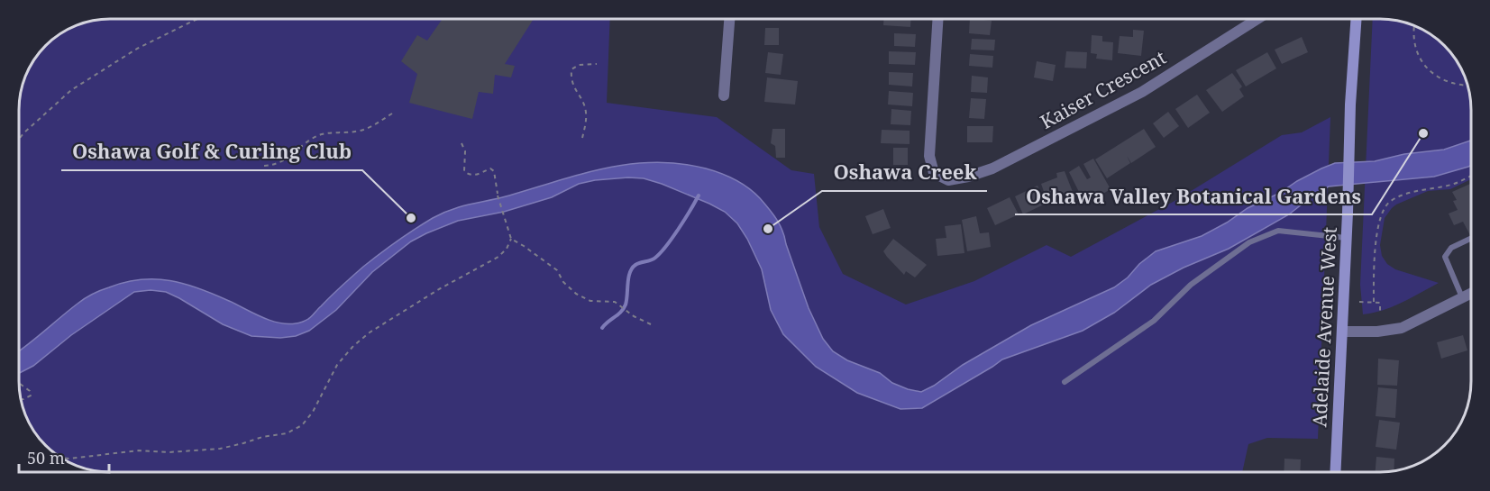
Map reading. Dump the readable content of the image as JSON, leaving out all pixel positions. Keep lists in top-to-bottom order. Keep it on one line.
{"streets":{"main road":["Adelaide Avenue West"],"street":["Kaiser Crescent"]},"places":["Oshawa Valley Botanical Gardens","Oshawa Golf & Curling Club","Oshawa Creek"],"scale_bar":"50 m"}
